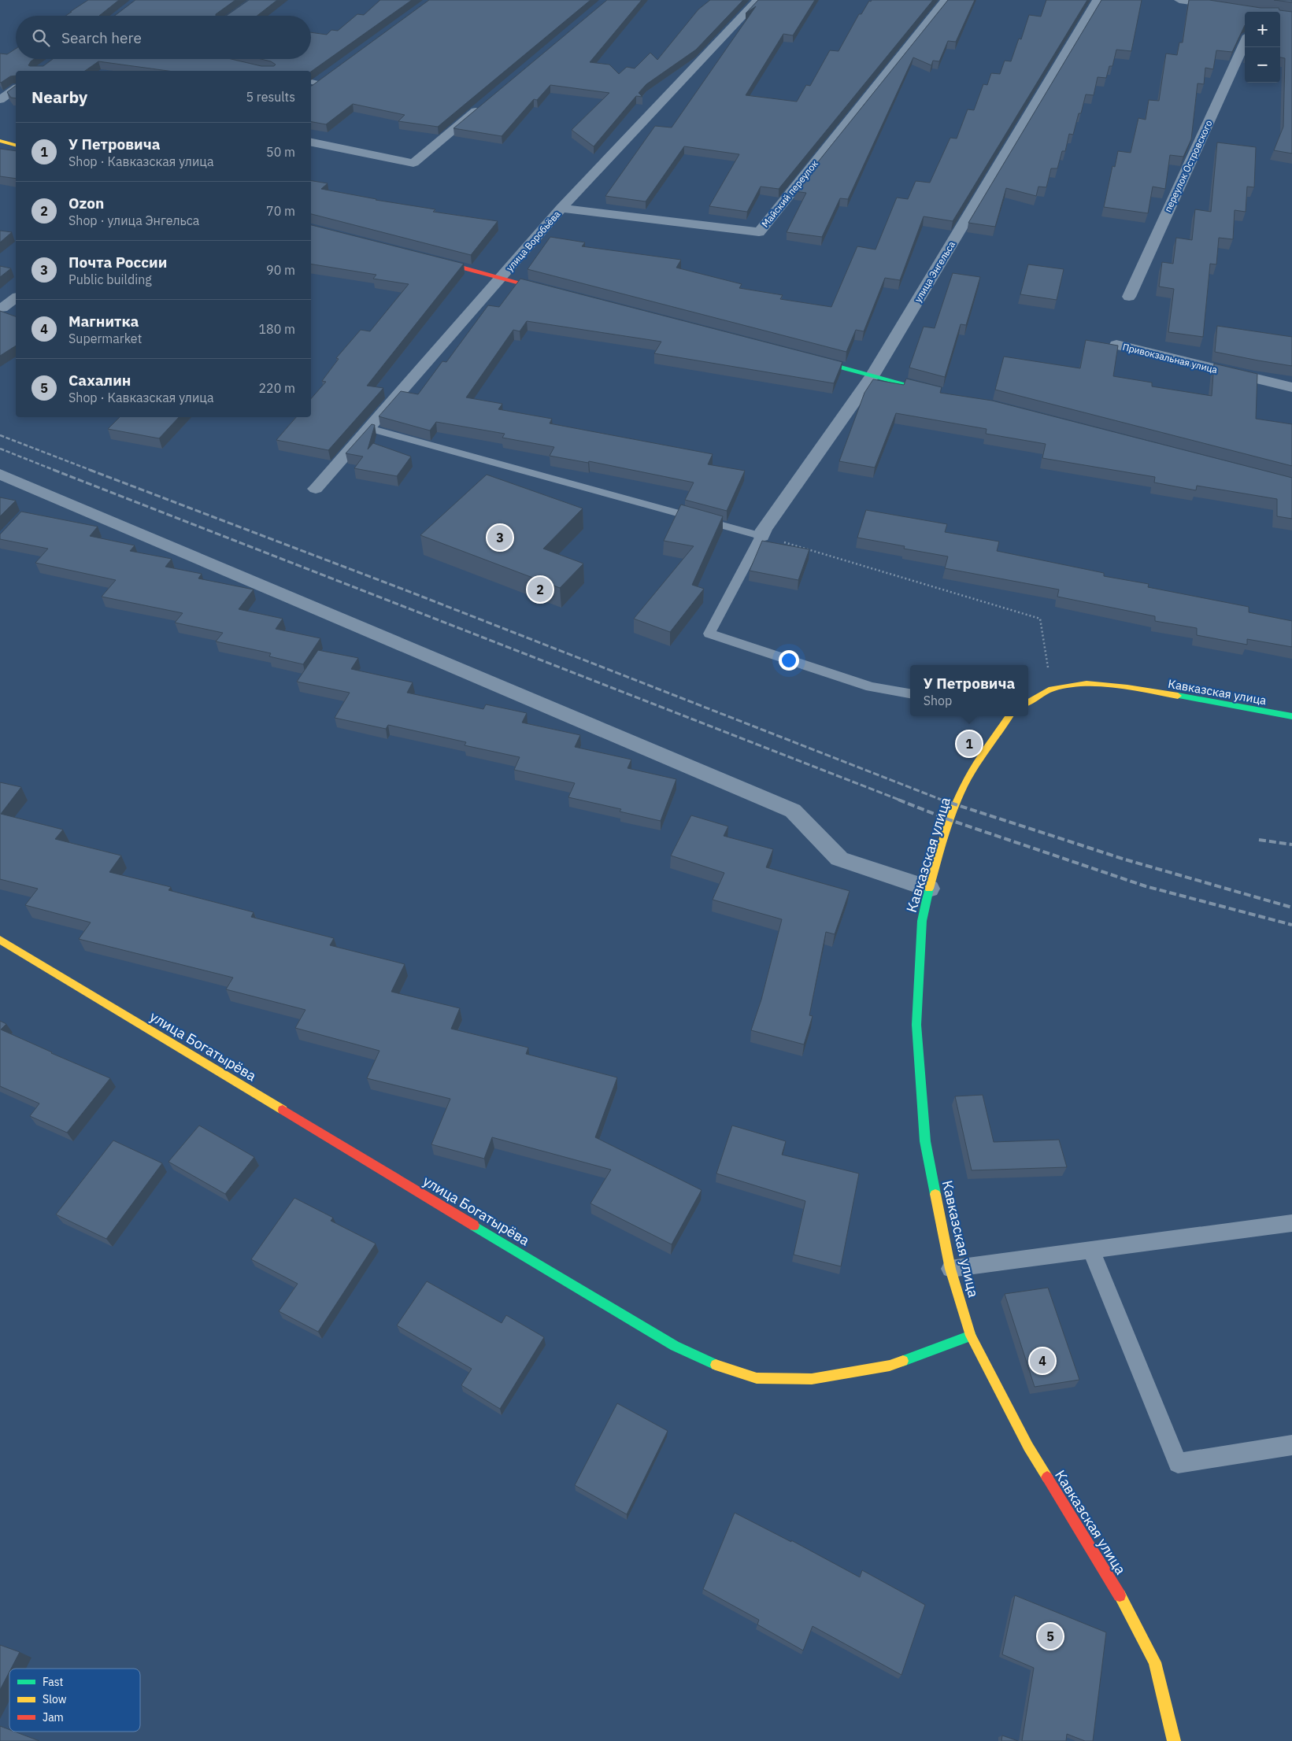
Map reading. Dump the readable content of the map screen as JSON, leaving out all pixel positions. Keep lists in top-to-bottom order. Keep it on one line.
{"streets":{"street":["переулок Островского","Майский переулок","улица Воробьёва","улица Энгельса","Привокзальная улица","Кавказская улица","улица Богатырёва"]},"crossings":[["Майский переулок","улица Воробьёва"],["Кавказская улица","улица Богатырёва"]],"legend":["Fast","Slow","Jam"],"page":{"map_buttons":["+","−"],"search":"Search here","heading":["Nearby","5 results"],"list":[{"mark":"1","name":"У Петровича","note":"Shop · Кавказская улица","value":"50 m"},{"mark":"2","name":"Ozon","note":"Shop · улица Энгельса","value":"70 m"},{"mark":"3","name":"Почта России","note":"Public building","value":"90 m"},{"mark":"4","name":"Магнитка","note":"Supermarket","value":"180 m"},{"mark":"5","name":"Сахалин","note":"Shop · Кавказская улица","value":"220 m"}],"pins":["3","2","1","4","5"],"popup":["У Петровича","Shop"]}}
